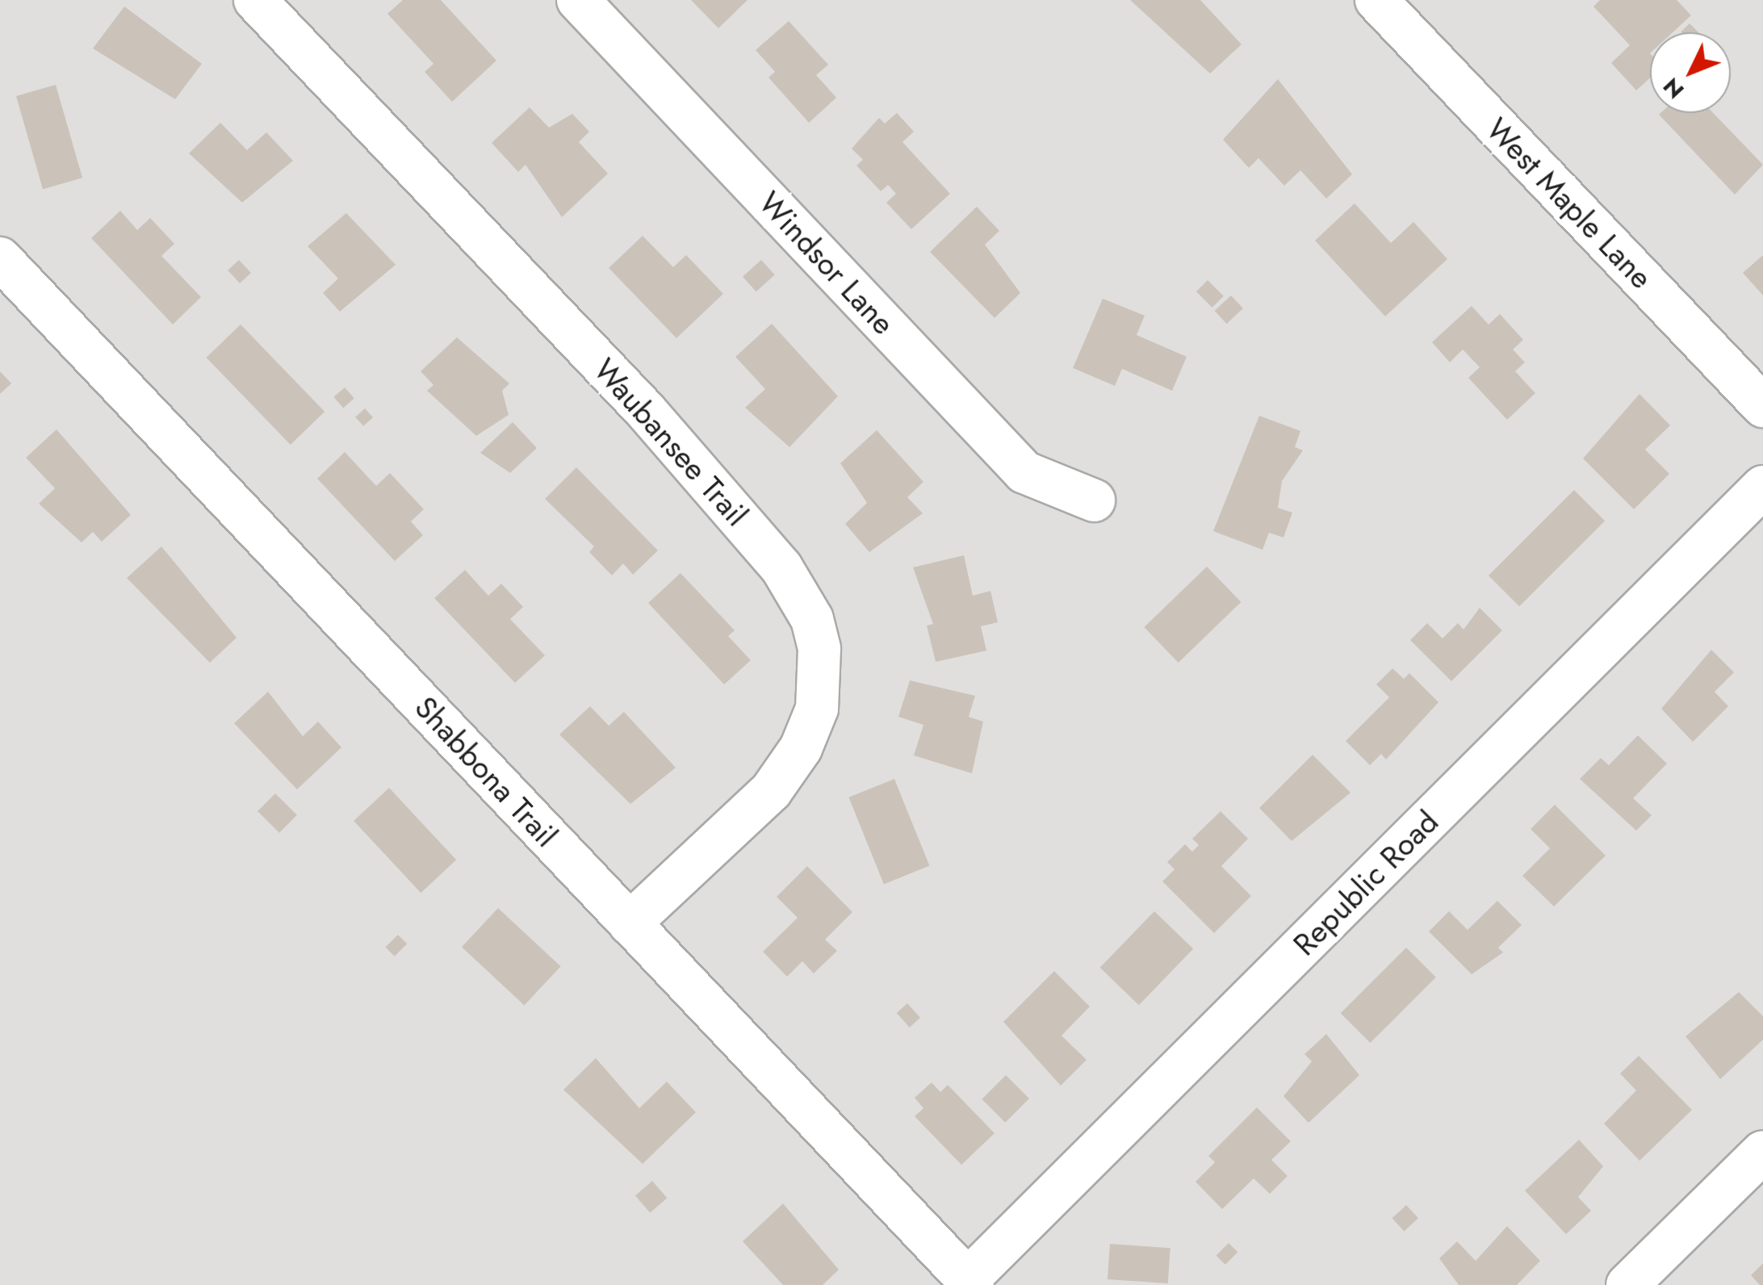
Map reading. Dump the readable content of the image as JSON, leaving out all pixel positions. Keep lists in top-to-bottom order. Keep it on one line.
{"streets":{"street":["West Maple Lane","Windsor Lane","Waubansee Trail","Shabbona Trail","Republic Road"]},"crossings":[["Waubansee Trail","Shabbona Trail"],["Shabbona Trail","Republic Road"]],"north":"bottom left"}
